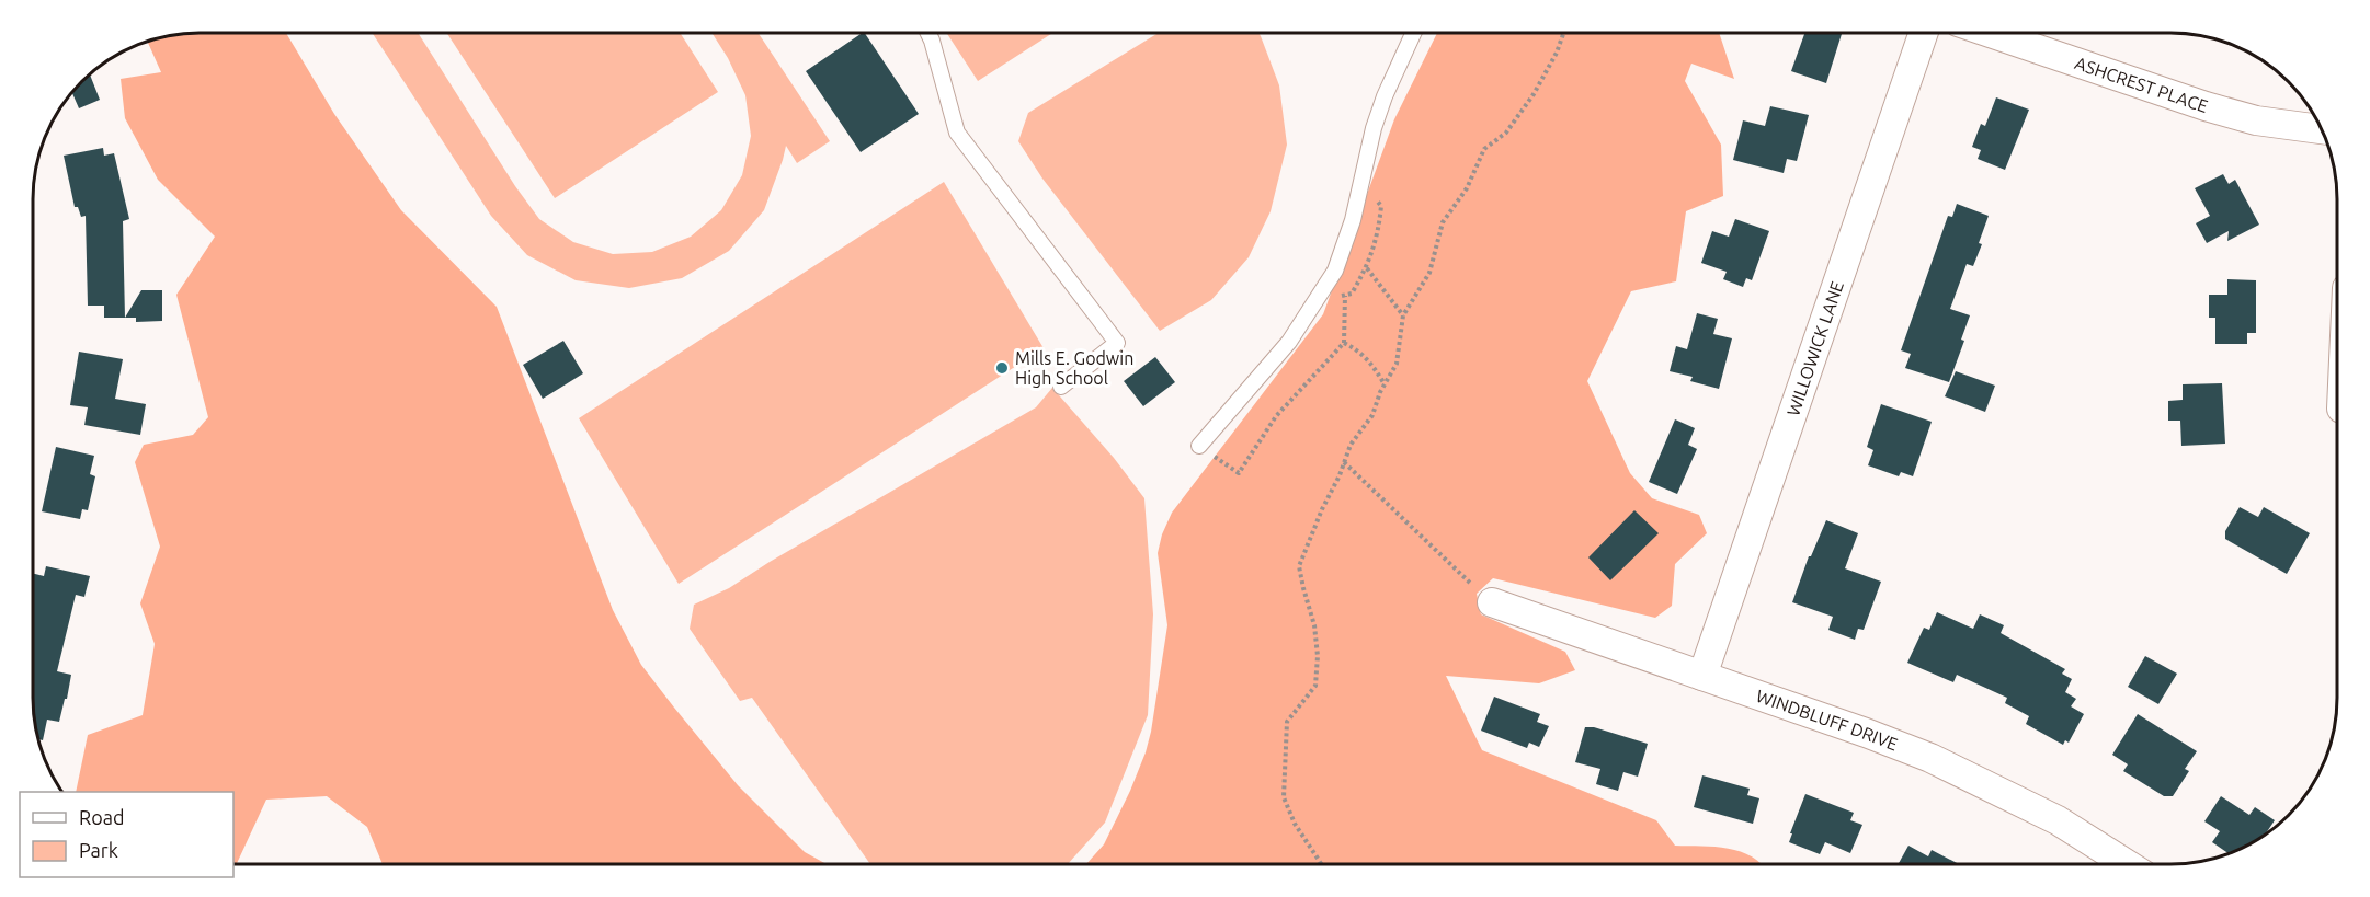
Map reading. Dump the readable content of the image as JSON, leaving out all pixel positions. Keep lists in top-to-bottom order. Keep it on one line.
{"streets":{"street":["ASHCREST PLACE","WILLOWICK LANE","WINDBLUFF DRIVE"]},"crossings":[["WILLOWICK LANE","WINDBLUFF DRIVE"]],"places":["Mills E. Godwin High School"],"legend":["Road","Park"]}
